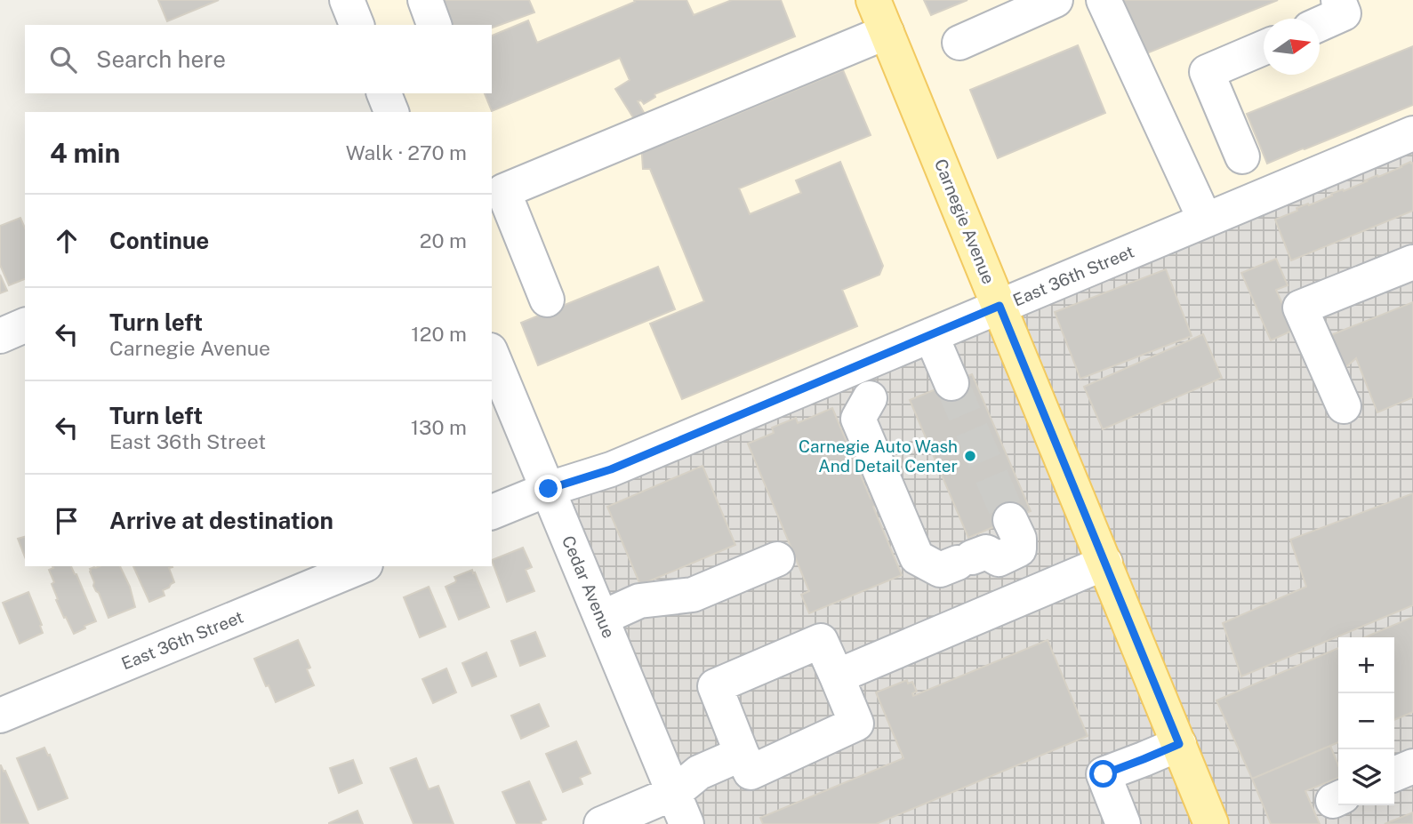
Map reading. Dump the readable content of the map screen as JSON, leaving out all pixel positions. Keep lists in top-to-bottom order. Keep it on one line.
{"streets":{"main road":["Carnegie Avenue"],"street":["East 36th Street","Cedar Avenue"]},"crossings":[["Carnegie Avenue","East 36th Street"],["East 36th Street","Cedar Avenue"]],"places":["Carnegie Auto Wash And Detail Center"],"north":"right","page":{"search":"Search here","heading":["4 min","Walk · 270 m"],"list":[["Continue","20 m"],["Turn left","Carnegie Avenue","120 m"],["Turn left","East 36th Street","130 m"],"Arrive at destination"],"map_buttons":["+","−"]}}
